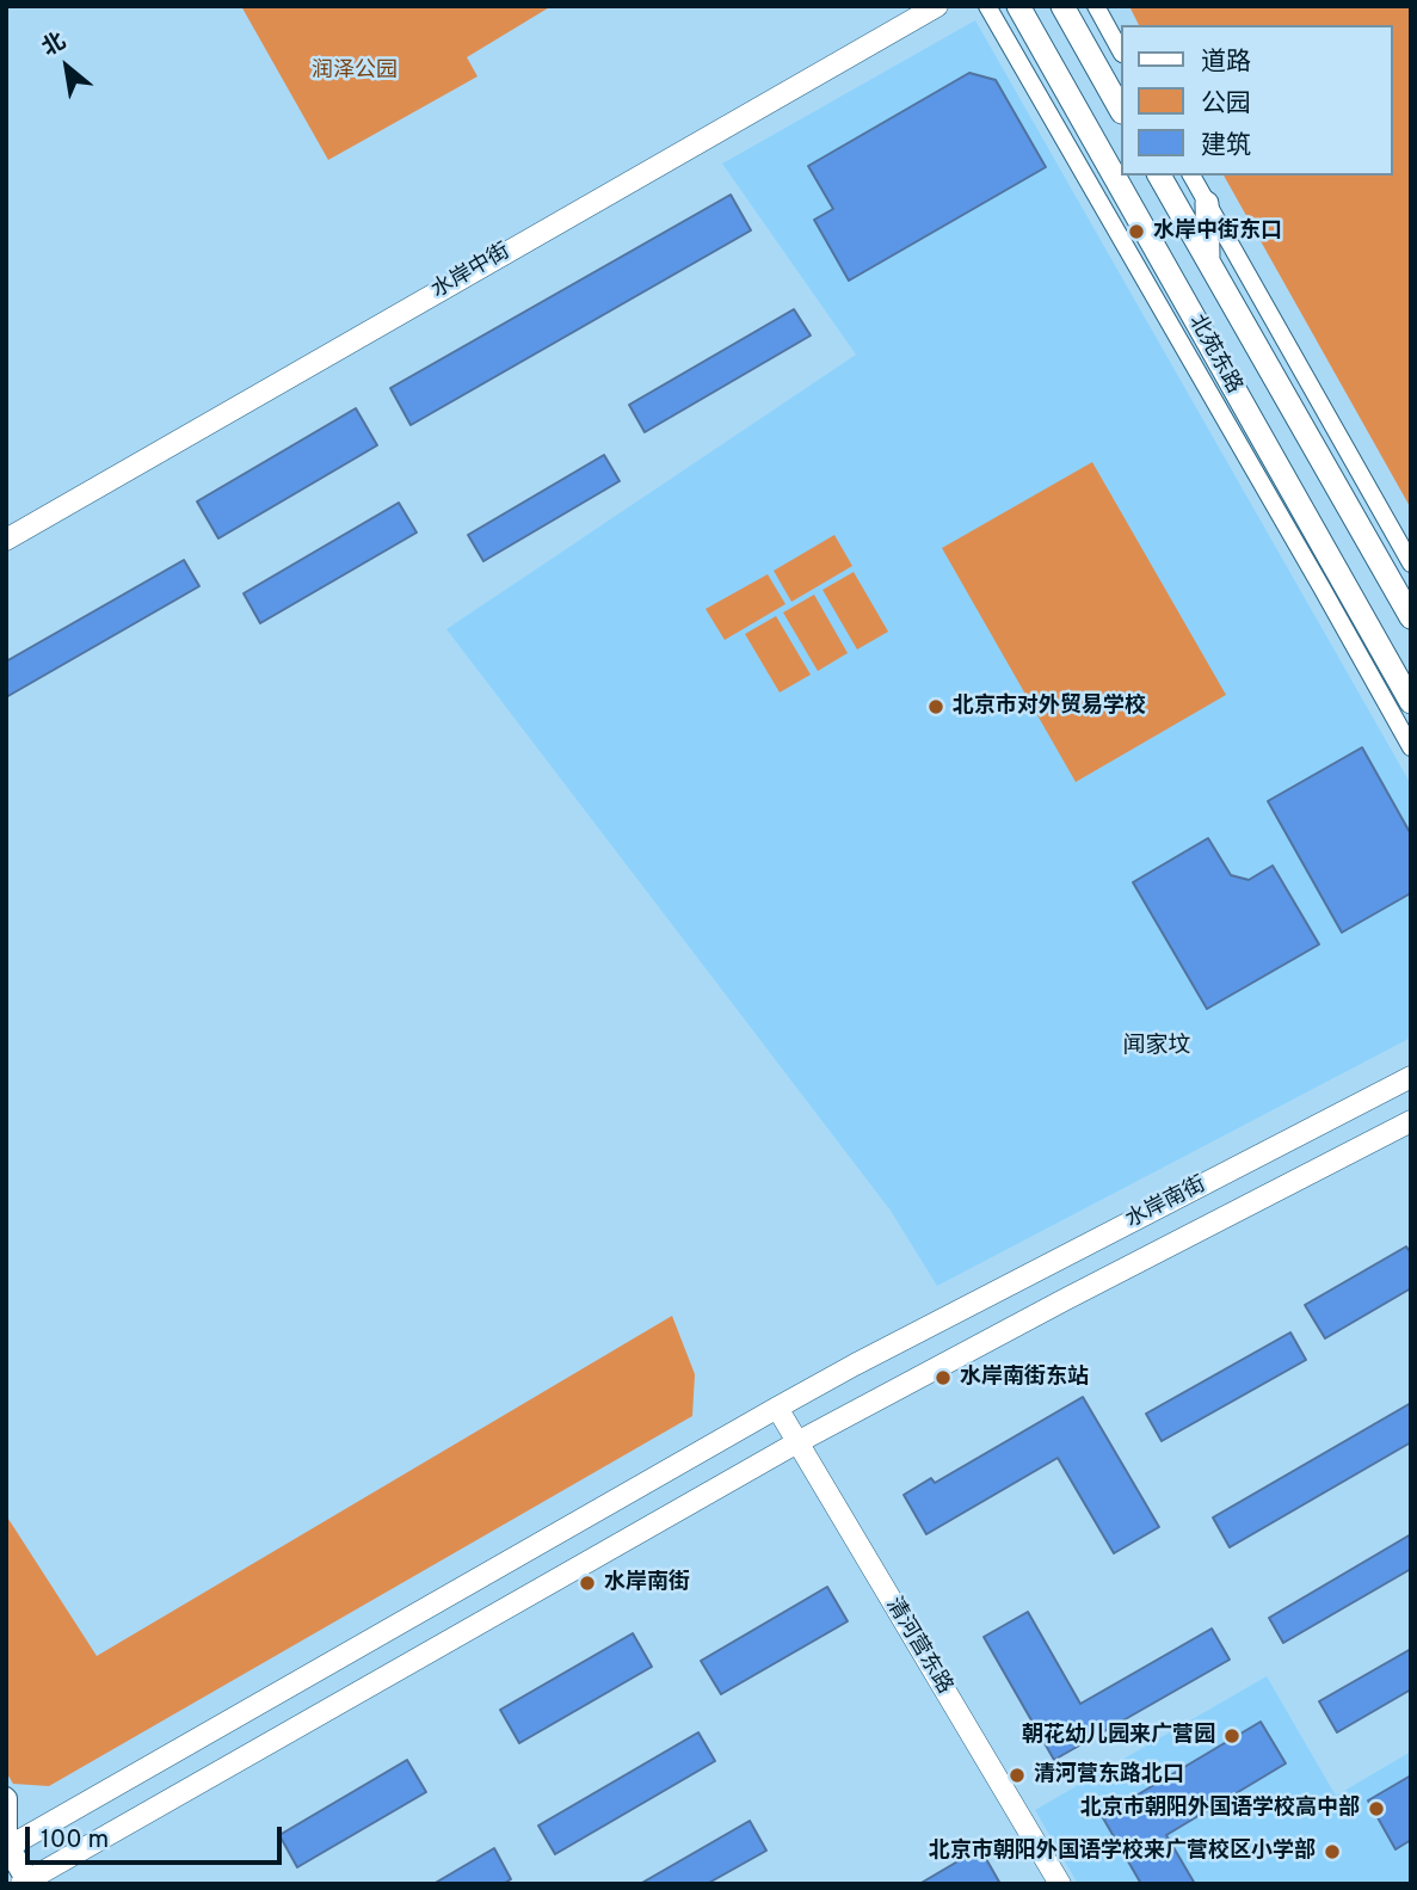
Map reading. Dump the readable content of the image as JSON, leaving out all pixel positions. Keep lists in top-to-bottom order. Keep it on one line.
{"streets":{"main road":["北苑东路"],"street":["水岸中街","水岸南街","清河营东路"]},"crossings":[["水岸南街","清河营东路"]],"districts":["闻家坟"],"parks":["润泽公园"],"places":["水岸中街东口","北京市对外贸易学校","水岸南街东站","水岸南街","朝花幼儿园来广营园","清河营东路北口","北京市朝阳外国语学校高中部","北京市朝阳外国语学校来广营校区小学部"],"legend":["道路","公园","建筑"],"scale_bar":"100 m","north":"top left"}
